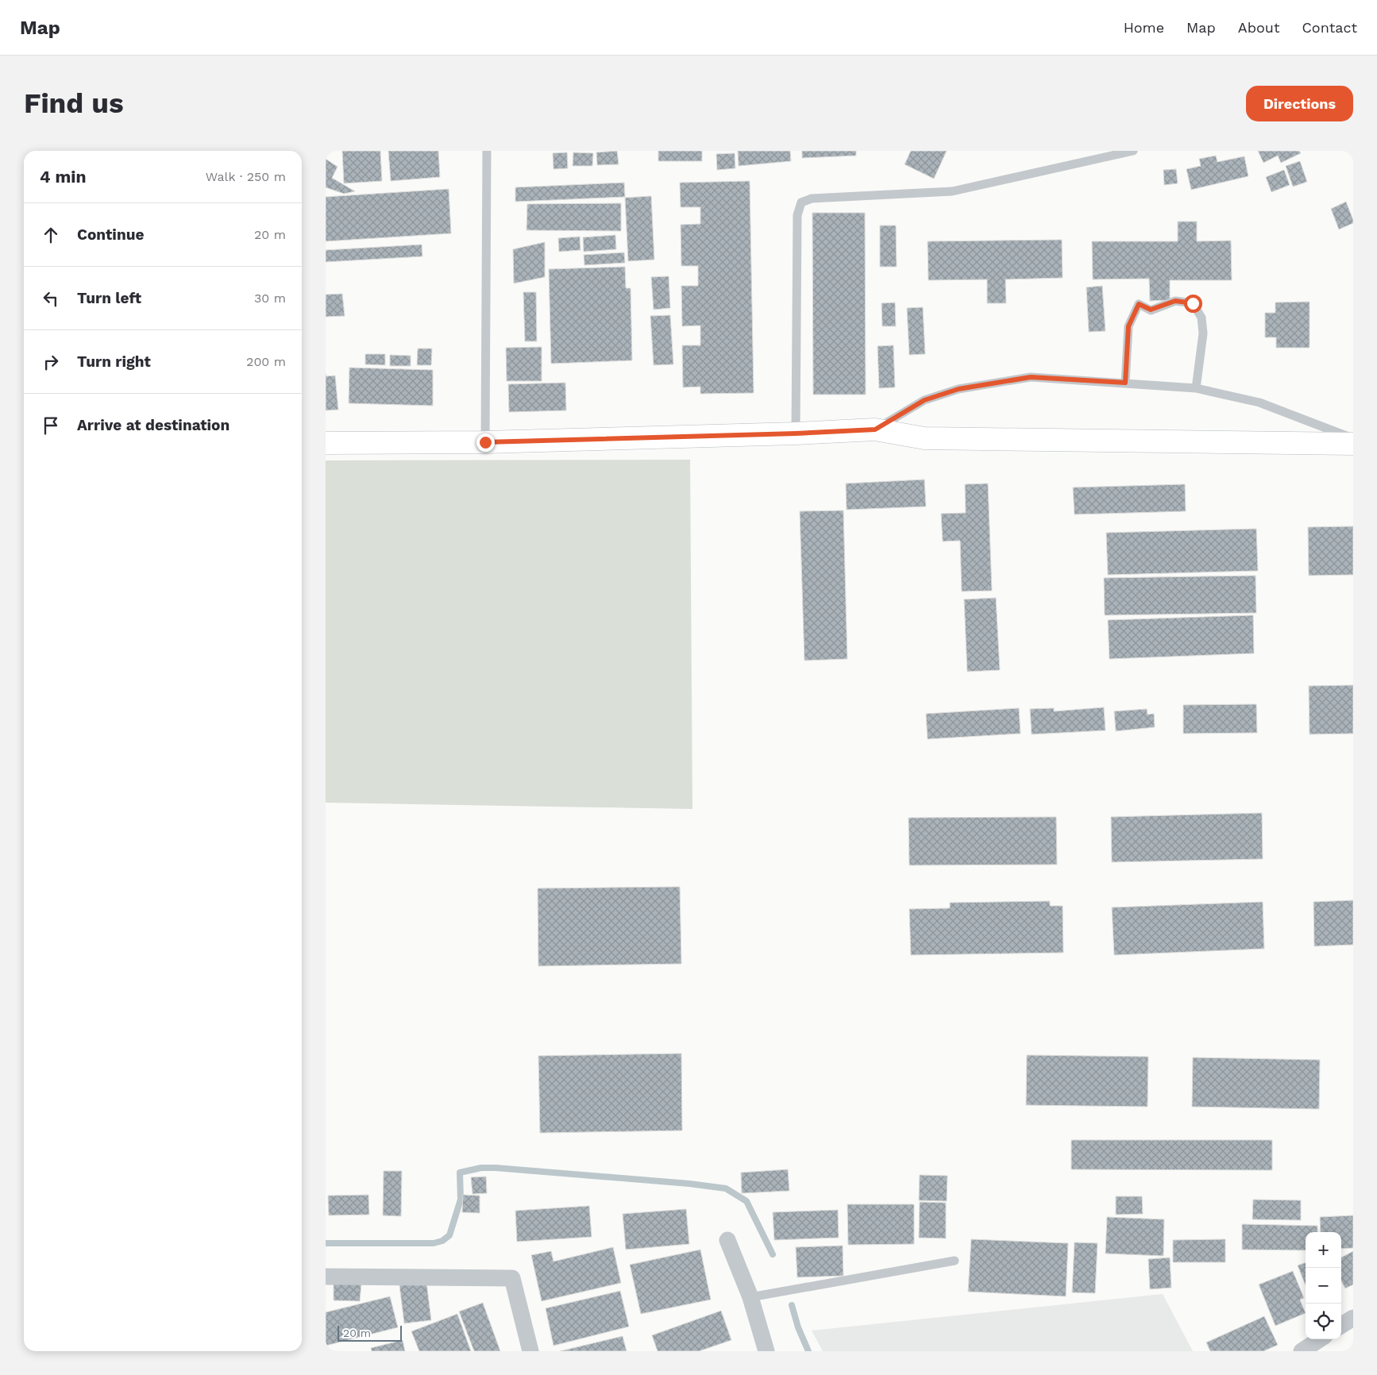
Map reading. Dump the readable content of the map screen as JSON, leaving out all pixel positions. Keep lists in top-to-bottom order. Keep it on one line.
{"scale_bar":"20 m","page":{"header":"Map","nav":["Home","Map","About","Contact"],"buttons":"Directions","title":"Find us","heading":["4 min","Walk · 250 m"],"list":[["Continue","20 m"],["Turn left","30 m"],["Turn right","200 m"],"Arrive at destination"],"map_buttons":["+","−"],"scale":"20 m"}}
